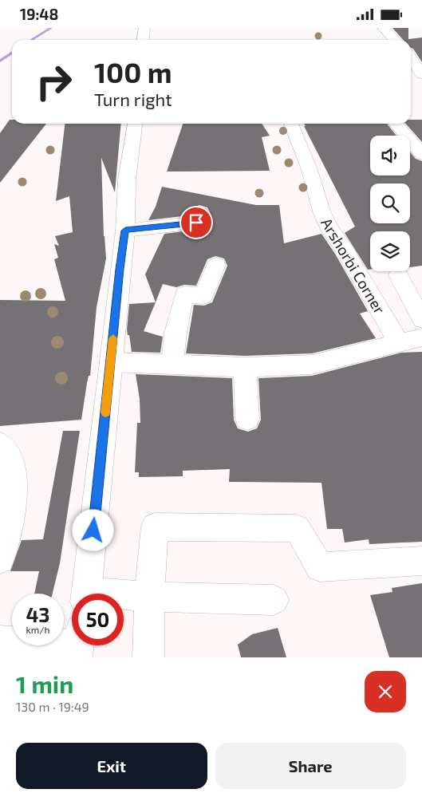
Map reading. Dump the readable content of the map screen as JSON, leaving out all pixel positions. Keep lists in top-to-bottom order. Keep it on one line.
{"streets":{"street":["Arshorbi Corner"]},"page":{"status":"19:48","turn":["100 m","Turn right"],"speed":"43 km/h","limit":"50","heading":["1 min","130 m · 19:49"],"buttons":["Exit","Share"]}}
